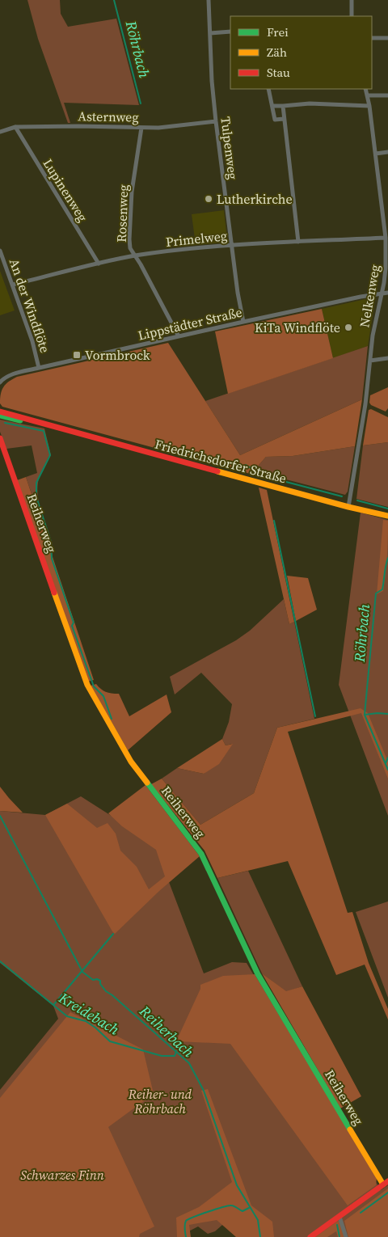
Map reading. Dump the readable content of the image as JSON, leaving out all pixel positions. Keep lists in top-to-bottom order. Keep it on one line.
{"streets":{"street":["Asternweg","Tulpenweg","Lupinenweg","Rosenweg","Primelweg","Nelkenweg","An der Windflöte","Lippstädter Straße","Friedrichsdorfer Straße","Reiherweg"]},"crossings":[["Asternweg","Tulpenweg"],["Asternweg","Lupinenweg"],["Asternweg","Rosenweg"],["Tulpenweg","Primelweg"],["Tulpenweg","Lippstädter Straße"],["Lupinenweg","Primelweg"],["Rosenweg","Primelweg"],["Rosenweg","Lippstädter Straße"],["Primelweg","Nelkenweg"],["Primelweg","An der Windflöte"],["Nelkenweg","Lippstädter Straße"],["Nelkenweg","Friedrichsdorfer Straße"],["An der Windflöte","Lippstädter Straße"]],"water":["Röhrbach","Kreidebach","Reiherbach"],"parks":["Reiher- und Röhrbach","Schwarzes Finn"],"places":{"other":["Lutherkirche","KiTa Windflöte"],"transit":["Vormbrock"]},"legend":["Frei","Zäh","Stau"]}
